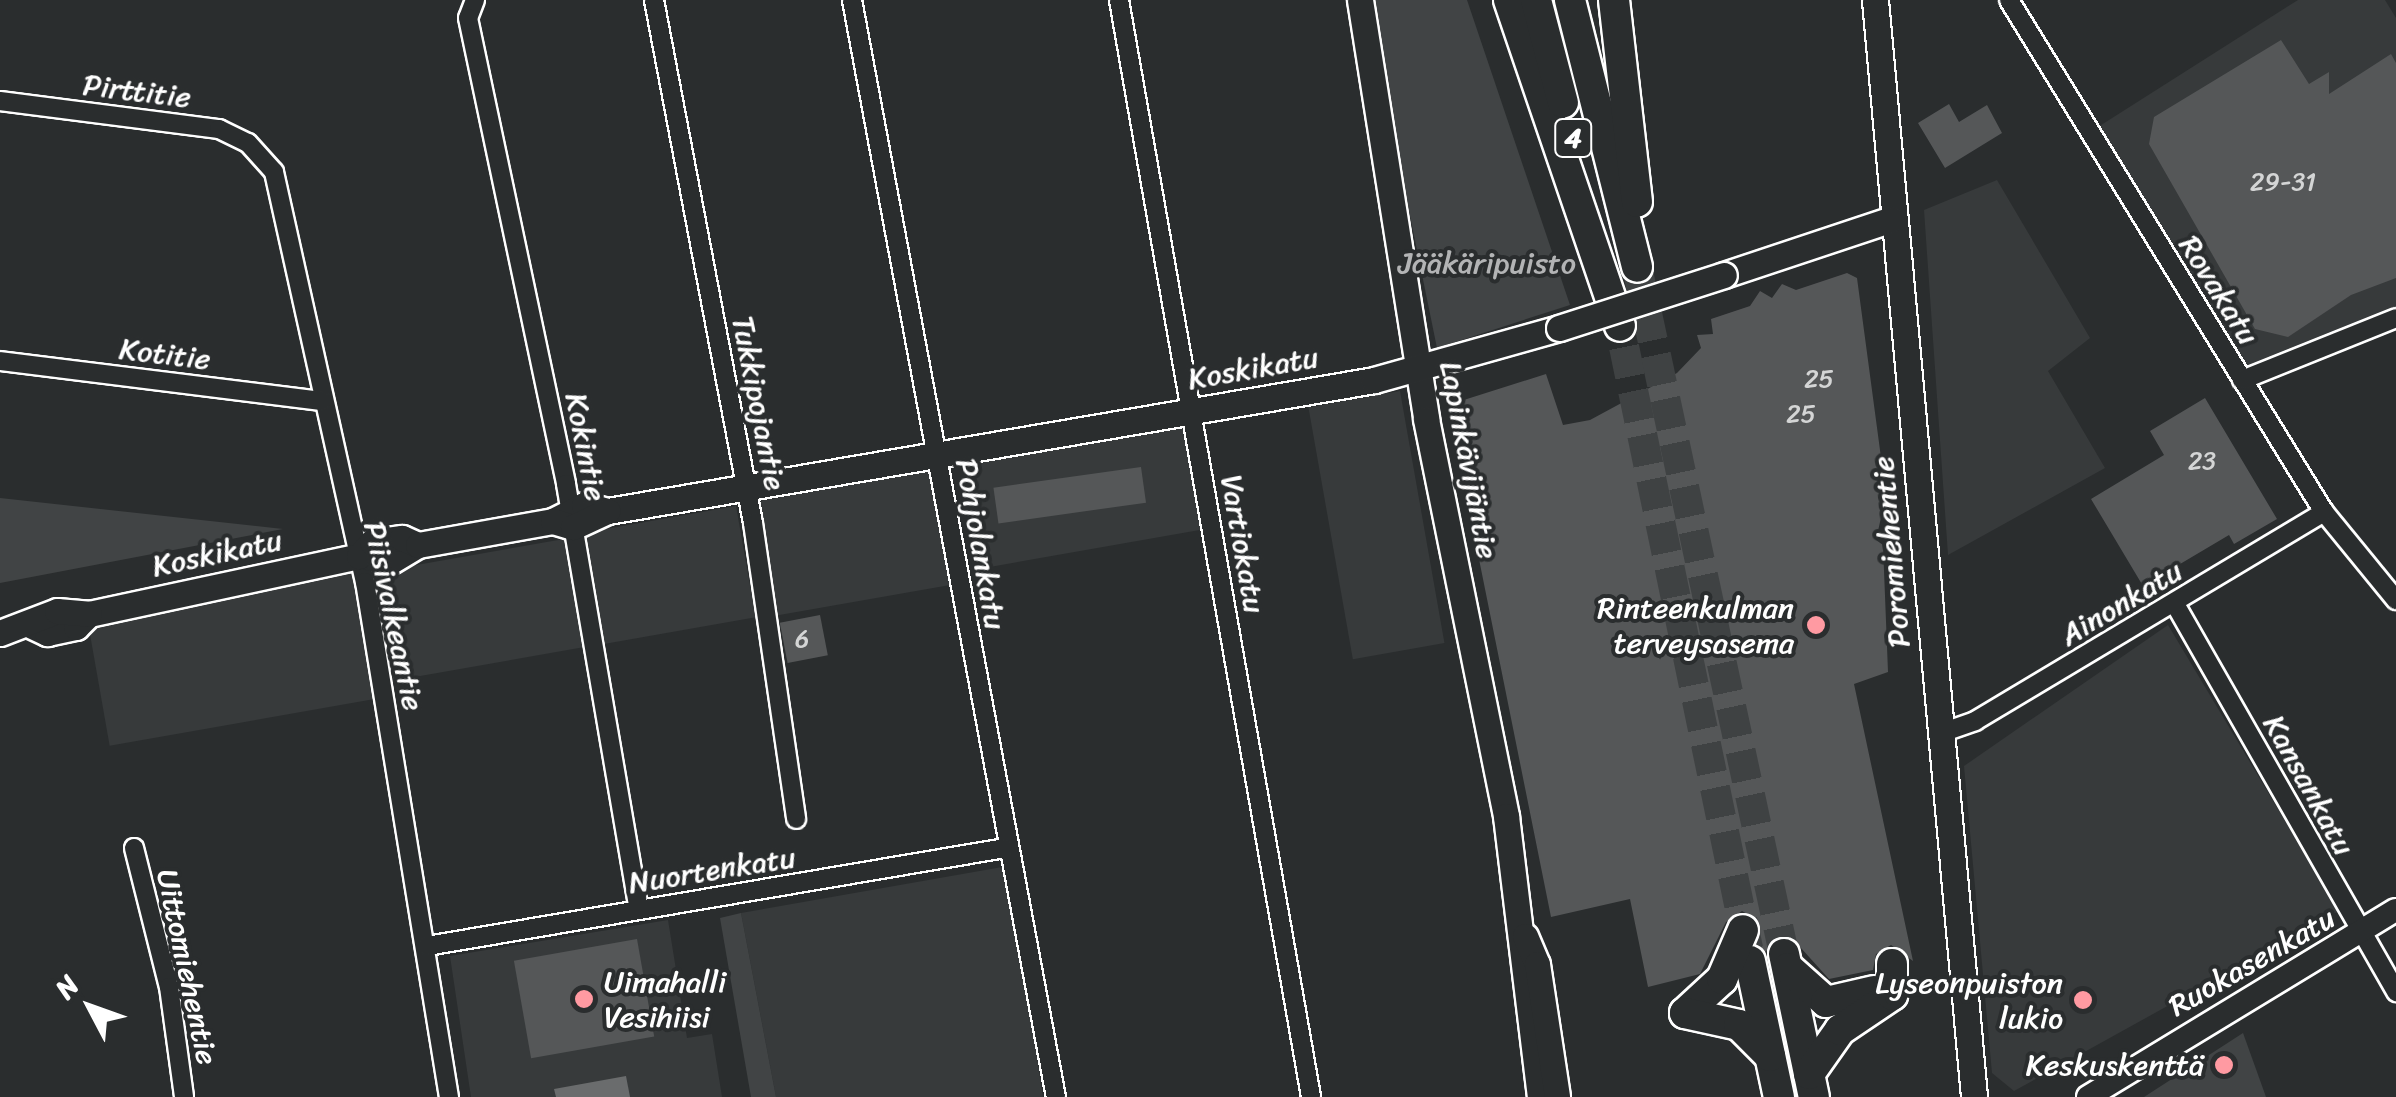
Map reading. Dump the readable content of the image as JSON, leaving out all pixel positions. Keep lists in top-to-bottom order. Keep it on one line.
{"streets":{"highway":["4"],"main road":["Koskikatu","Lapinkävijäntie","Poromiehentie"],"street":["Pirttitie","Rovakatu","Kotitie","Tukkipojantie","Kokintie","Pohjolankatu","Vartiokatu","Ainonkatu","Piisivalkeantie","Kansankatu","Nuortenkatu","Ruokasenkatu","Uittomiehentie"]},"crossings":[["Pirttitie","Piisivalkeantie"],["Rovakatu","Ainonkatu"],["Kotitie","Piisivalkeantie"],["Koskikatu","Tukkipojantie"],["Koskikatu","Kokintie"],["Koskikatu","Lapinkävijäntie"],["Koskikatu","Pohjolankatu"],["Koskikatu","Vartiokatu"],["Koskikatu","Poromiehentie"],["Koskikatu","Piisivalkeantie"],["Kokintie","Nuortenkatu"],["Pohjolankatu","Nuortenkatu"],["Poromiehentie","Ainonkatu"],["Ainonkatu","Kansankatu"],["Piisivalkeantie","Nuortenkatu"],["Kansankatu","Ruokasenkatu"]],"parks":["Jääkäripuisto"],"places":["Rinteenkulman terveysasema","Uimahalli Vesihiisi","Lyseonpuiston lukio","Keskuskenttä"],"house_numbers":["29-31","25","25","23","6"],"north":"top left"}
